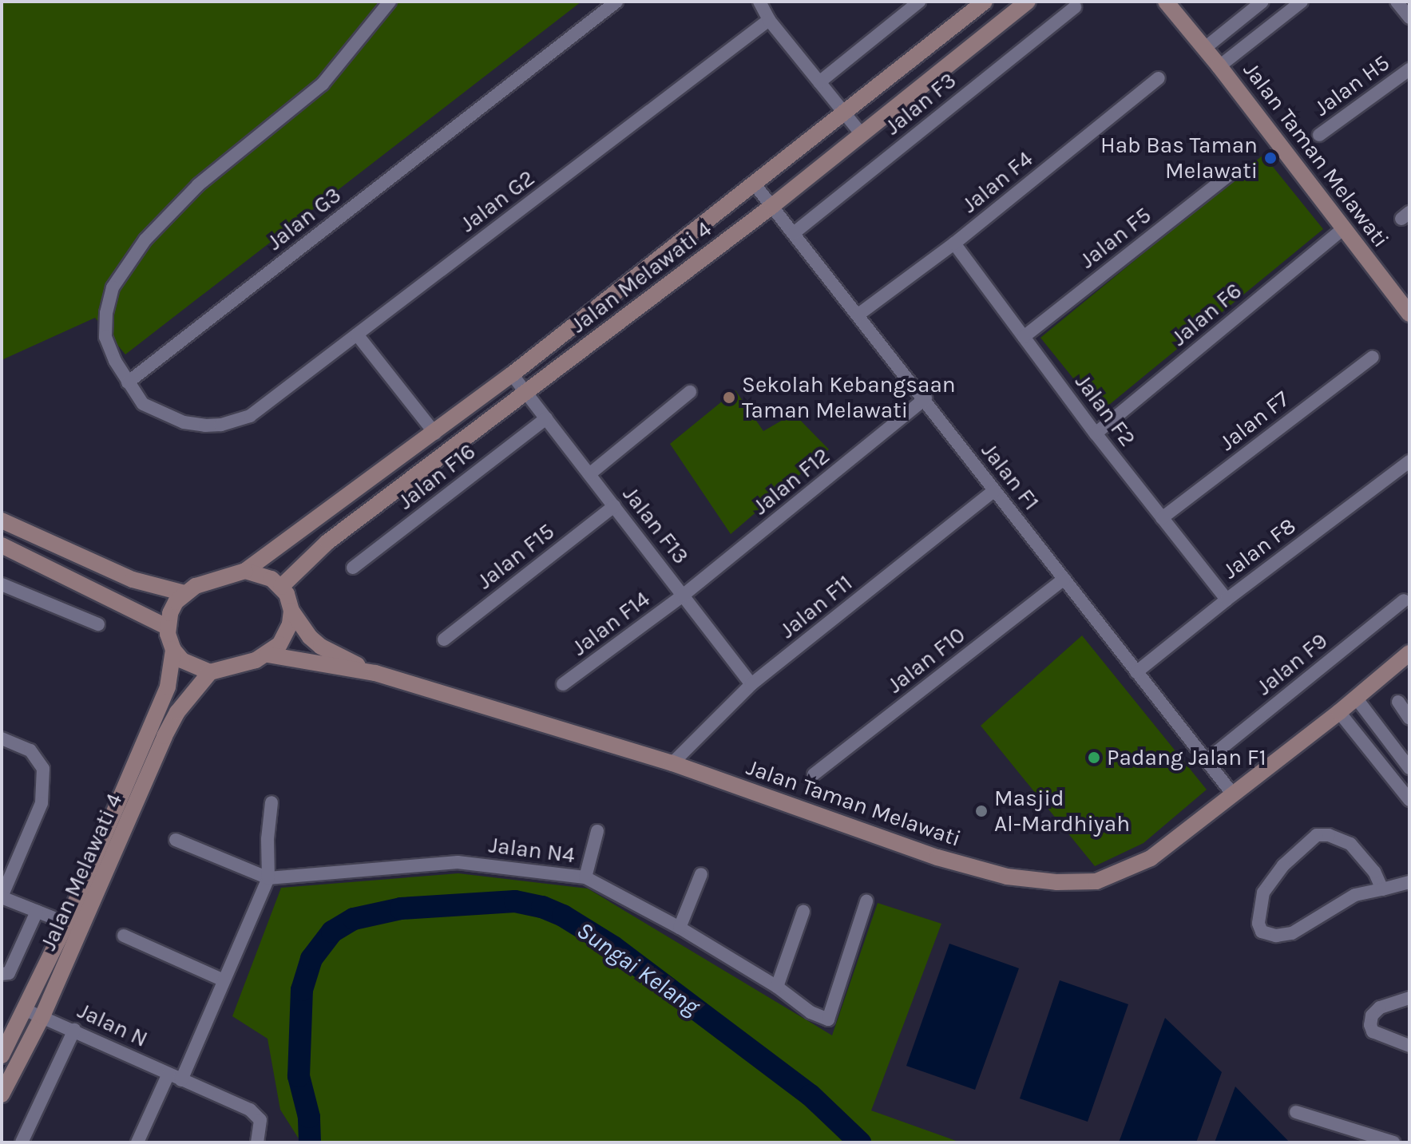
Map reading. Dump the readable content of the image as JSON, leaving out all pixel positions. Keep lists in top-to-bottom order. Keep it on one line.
{"streets":{"street":["Jalan H5","Jalan F3","Jalan Taman Melawati","Jalan F4","Jalan G2","Jalan G3","Jalan F5","Jalan Melawati 4","Jalan F6","Jalan F2","Jalan F7","Jalan F16","Jalan F1","Jalan F12","Jalan F13","Jalan F8","Jalan F15","Jalan F11","Jalan F14","Jalan F10","Jalan F9","Jalan N4","Jalan N"]},"crossings":[["Jalan F3","Jalan F1"],["Jalan Taman Melawati","Jalan Melawati 4"],["Jalan Taman Melawati","Jalan F6"],["Jalan Taman Melawati","Jalan F1"],["Jalan Taman Melawati","Jalan F11"],["Jalan F4","Jalan F2"],["Jalan F4","Jalan F1"],["Jalan G2","Jalan G3"],["Jalan F5","Jalan F2"],["Jalan Melawati 4","Jalan F1"],["Jalan Melawati 4","Jalan F13"],["Jalan Melawati 4","Jalan N"],["Jalan F6","Jalan F2"],["Jalan F2","Jalan F7"],["Jalan F2","Jalan F8"],["Jalan F16","Jalan F13"],["Jalan F1","Jalan F12"],["Jalan F1","Jalan F8"],["Jalan F1","Jalan F11"],["Jalan F1","Jalan F10"],["Jalan F1","Jalan F9"],["Jalan F12","Jalan F13"],["Jalan F12","Jalan F14"],["Jalan F13","Jalan F15"],["Jalan F13","Jalan F11"],["Jalan F13","Jalan F14"]],"water":["Sungai Kelang"],"places":["Hab Bas Taman Melawati","Sekolah Kebangsaan Taman Melawati","Padang Jalan F1","Masjid Al-Mardhiyah"]}
